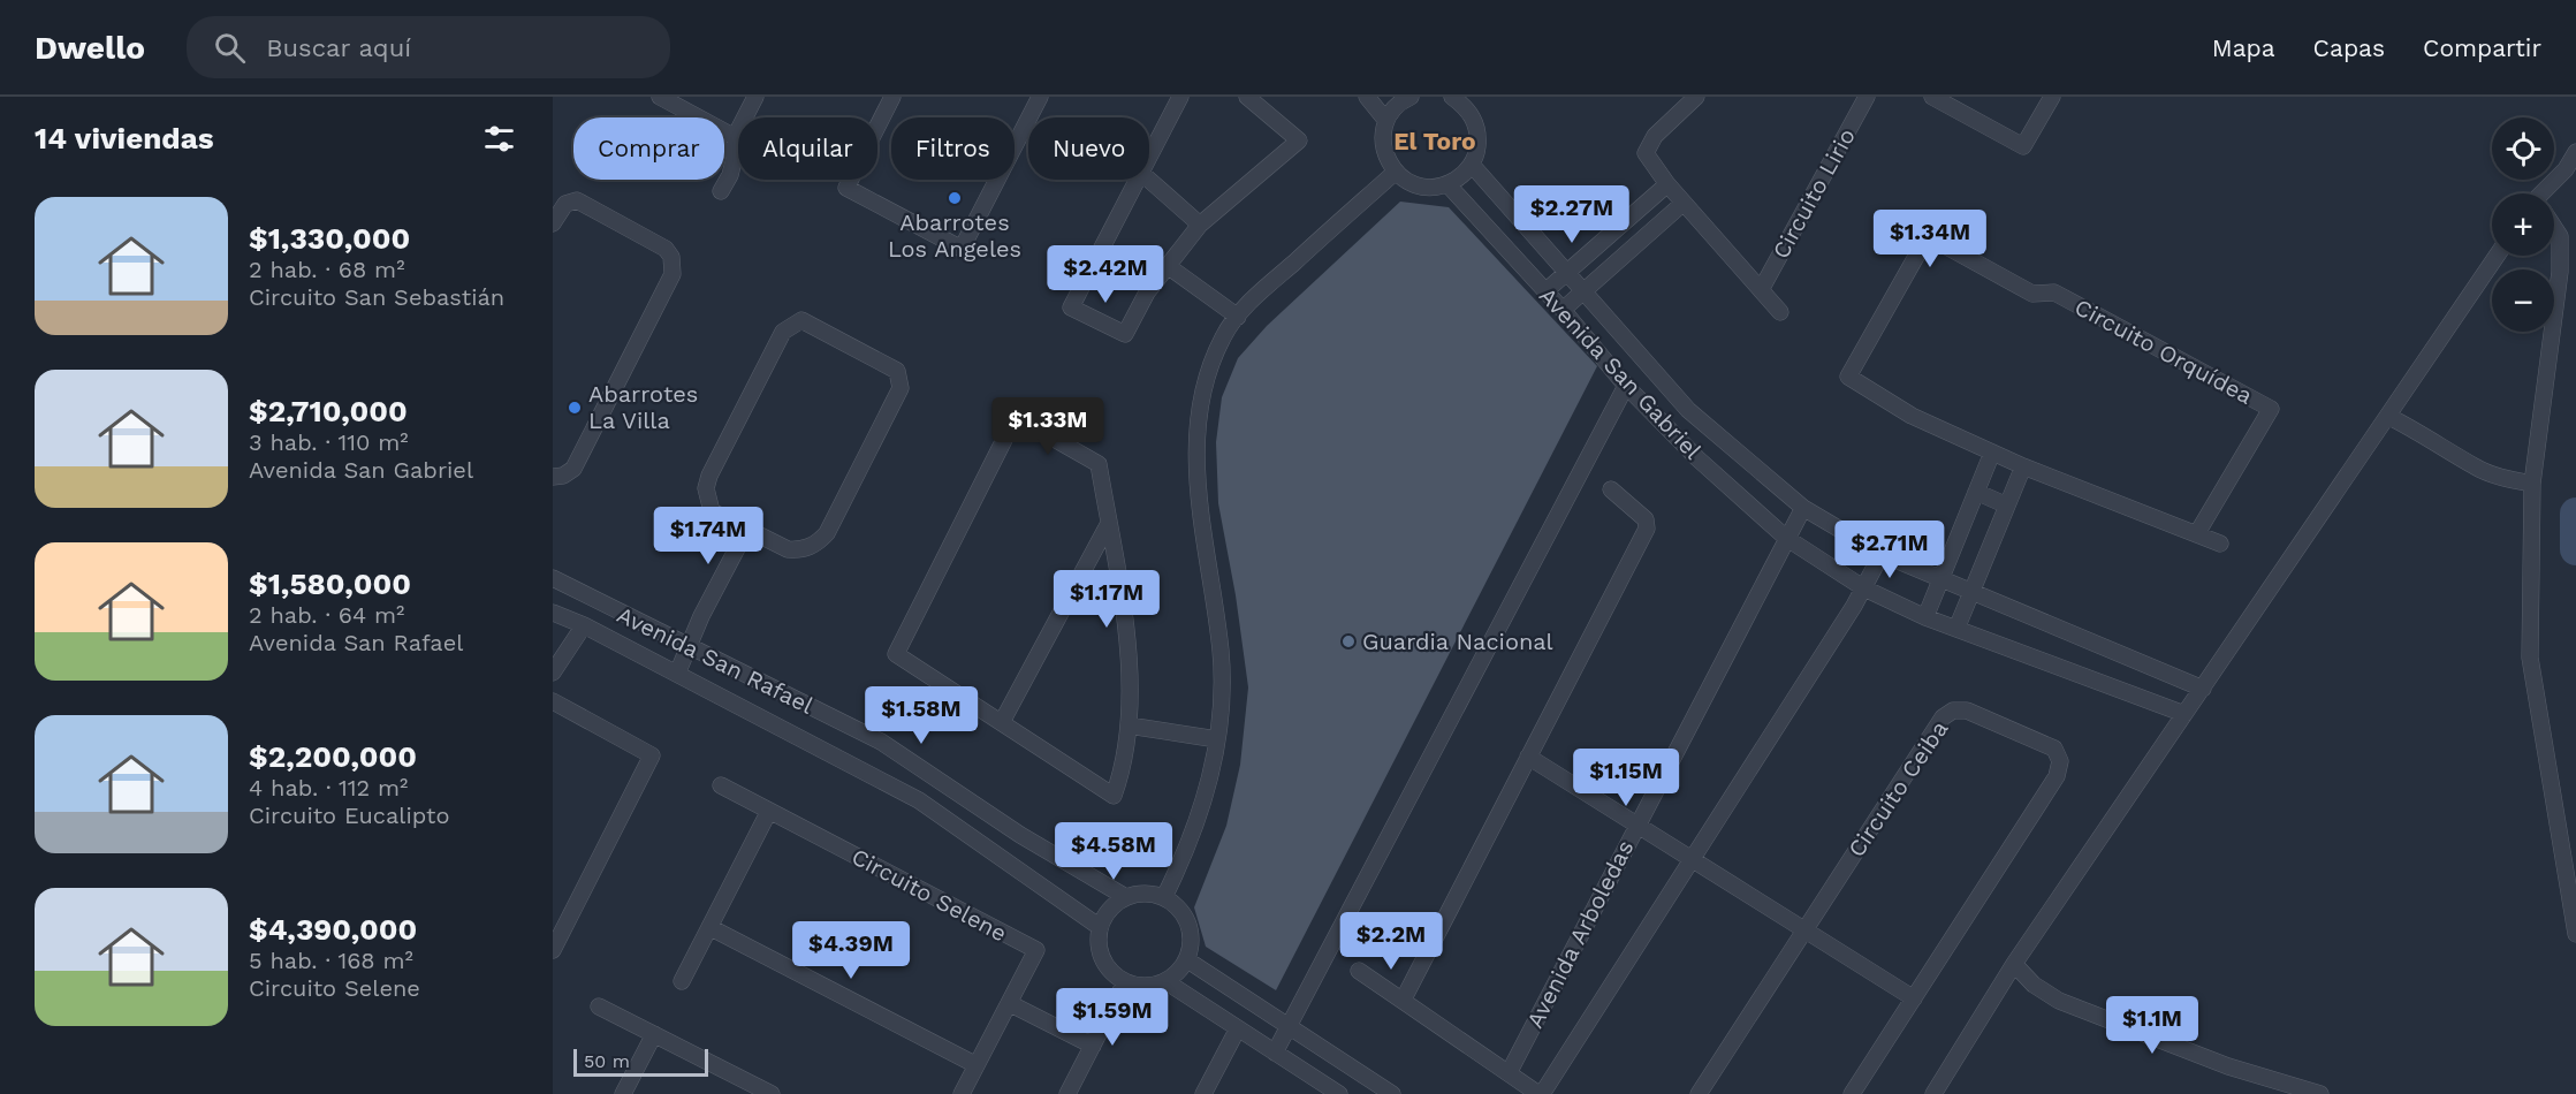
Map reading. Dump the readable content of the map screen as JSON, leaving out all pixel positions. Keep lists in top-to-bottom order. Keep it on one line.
{"streets":{"street":["Circuito Lirio","Circuito Orquídea","Avenida San Gabriel","Avenida San Rafael","Circuito Ceiba","Circuito Selene","Avenida Arboledas"]},"crossings":[["Avenida San Gabriel","Avenida Arboledas"]],"districts":["El Toro"],"places":["Abarrotes Los Angeles","Abarrotes La Villa","Guardia Nacional"],"scale_bar":"50 m","page":{"header":"Dwello","search":"Buscar aquí","nav":["Mapa","Capas","Compartir"],"heading":"14 viviendas","map_buttons":["+","−"],"chip":["Comprar","Alquilar","Filtros","Nuevo"],"list":[{"name":"$1,330,000","note":"2 hab. · 68 m² · Circuito San Sebastián"},{"name":"$2,710,000","note":"3 hab. · 110 m² · Avenida San Gabriel"},{"name":"$1,580,000","note":"2 hab. · 64 m² · Avenida San Rafael"},{"name":"$2,200,000","note":"4 hab. · 112 m² · Circuito Eucalipto"},{"name":"$4,390,000","note":"5 hab. · 168 m² · Circuito Selene"}],"price":["$2.27M","$1.34M","$2.42M","$1.33M","$1.74M","$2.71M","$1.17M","$1.58M","$1.15M","$4.58M","$2.2M","$4.39M","$1.59M","$1.1M"],"scale":"50 m"}}
